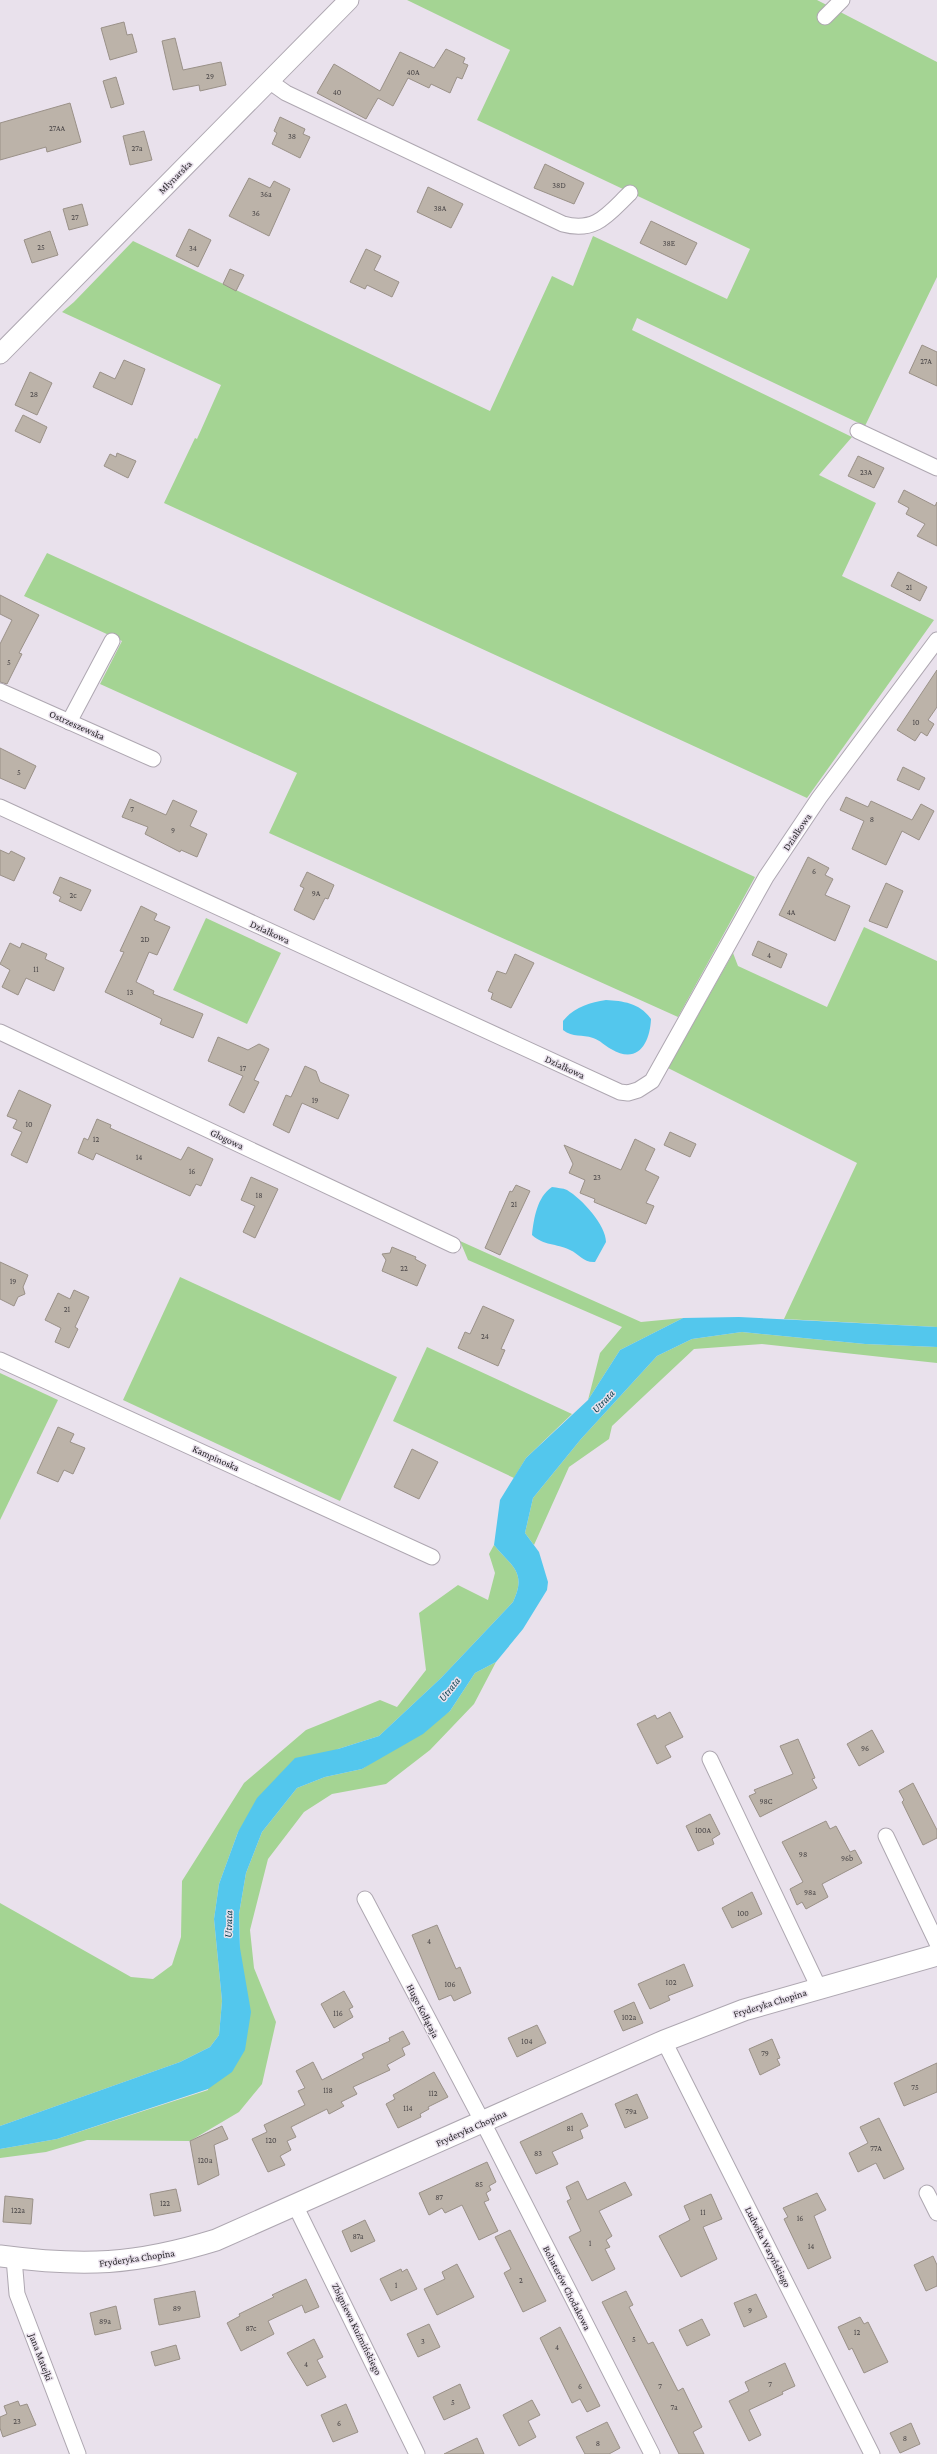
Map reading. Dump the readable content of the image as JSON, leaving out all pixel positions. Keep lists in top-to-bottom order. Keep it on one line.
{"streets":{"main road":["Fryderyka Chopina"],"street":["Młynarska","Ostrzeszewska","Działkowa","Głogowa","Kampinoska","Hugo Kołłątaja","Ludwika Waryńskiego","Bohaterów Chodakowa","Zbigniewa Kuźmińskiego","Jana Matejki"]},"crossings":[["Fryderyka Chopina","Hugo Kołłątaja"],["Fryderyka Chopina","Ludwika Waryńskiego"],["Fryderyka Chopina","Bohaterów Chodakowa"],["Fryderyka Chopina","Zbigniewa Kuźmińskiego"],["Fryderyka Chopina","Jana Matejki"],["Hugo Kołłątaja","Bohaterów Chodakowa"]],"water":["Utrata"],"house_numbers":["40A","29","40","27AA","38","27a","38D","36a","38A","36","27","38E","25","34","27A","28","23A","21","5","10","5","7","8","9","6","9A","2c","4A","2D","4","11","13","17","19","10","12","14","16","23","18","21","22","19","21","24","96","98C","100A","98","96b","98a","100","4","102","106","116","102a","104","79","75","118","112","114","79a","81","120","77A","83","120a","85","87","122","122a","11","16","87a","1","14","2","1","89","9","89a","87c","12","5","3","4","4","7","6","7","5","7a","23","6","8","8"]}
